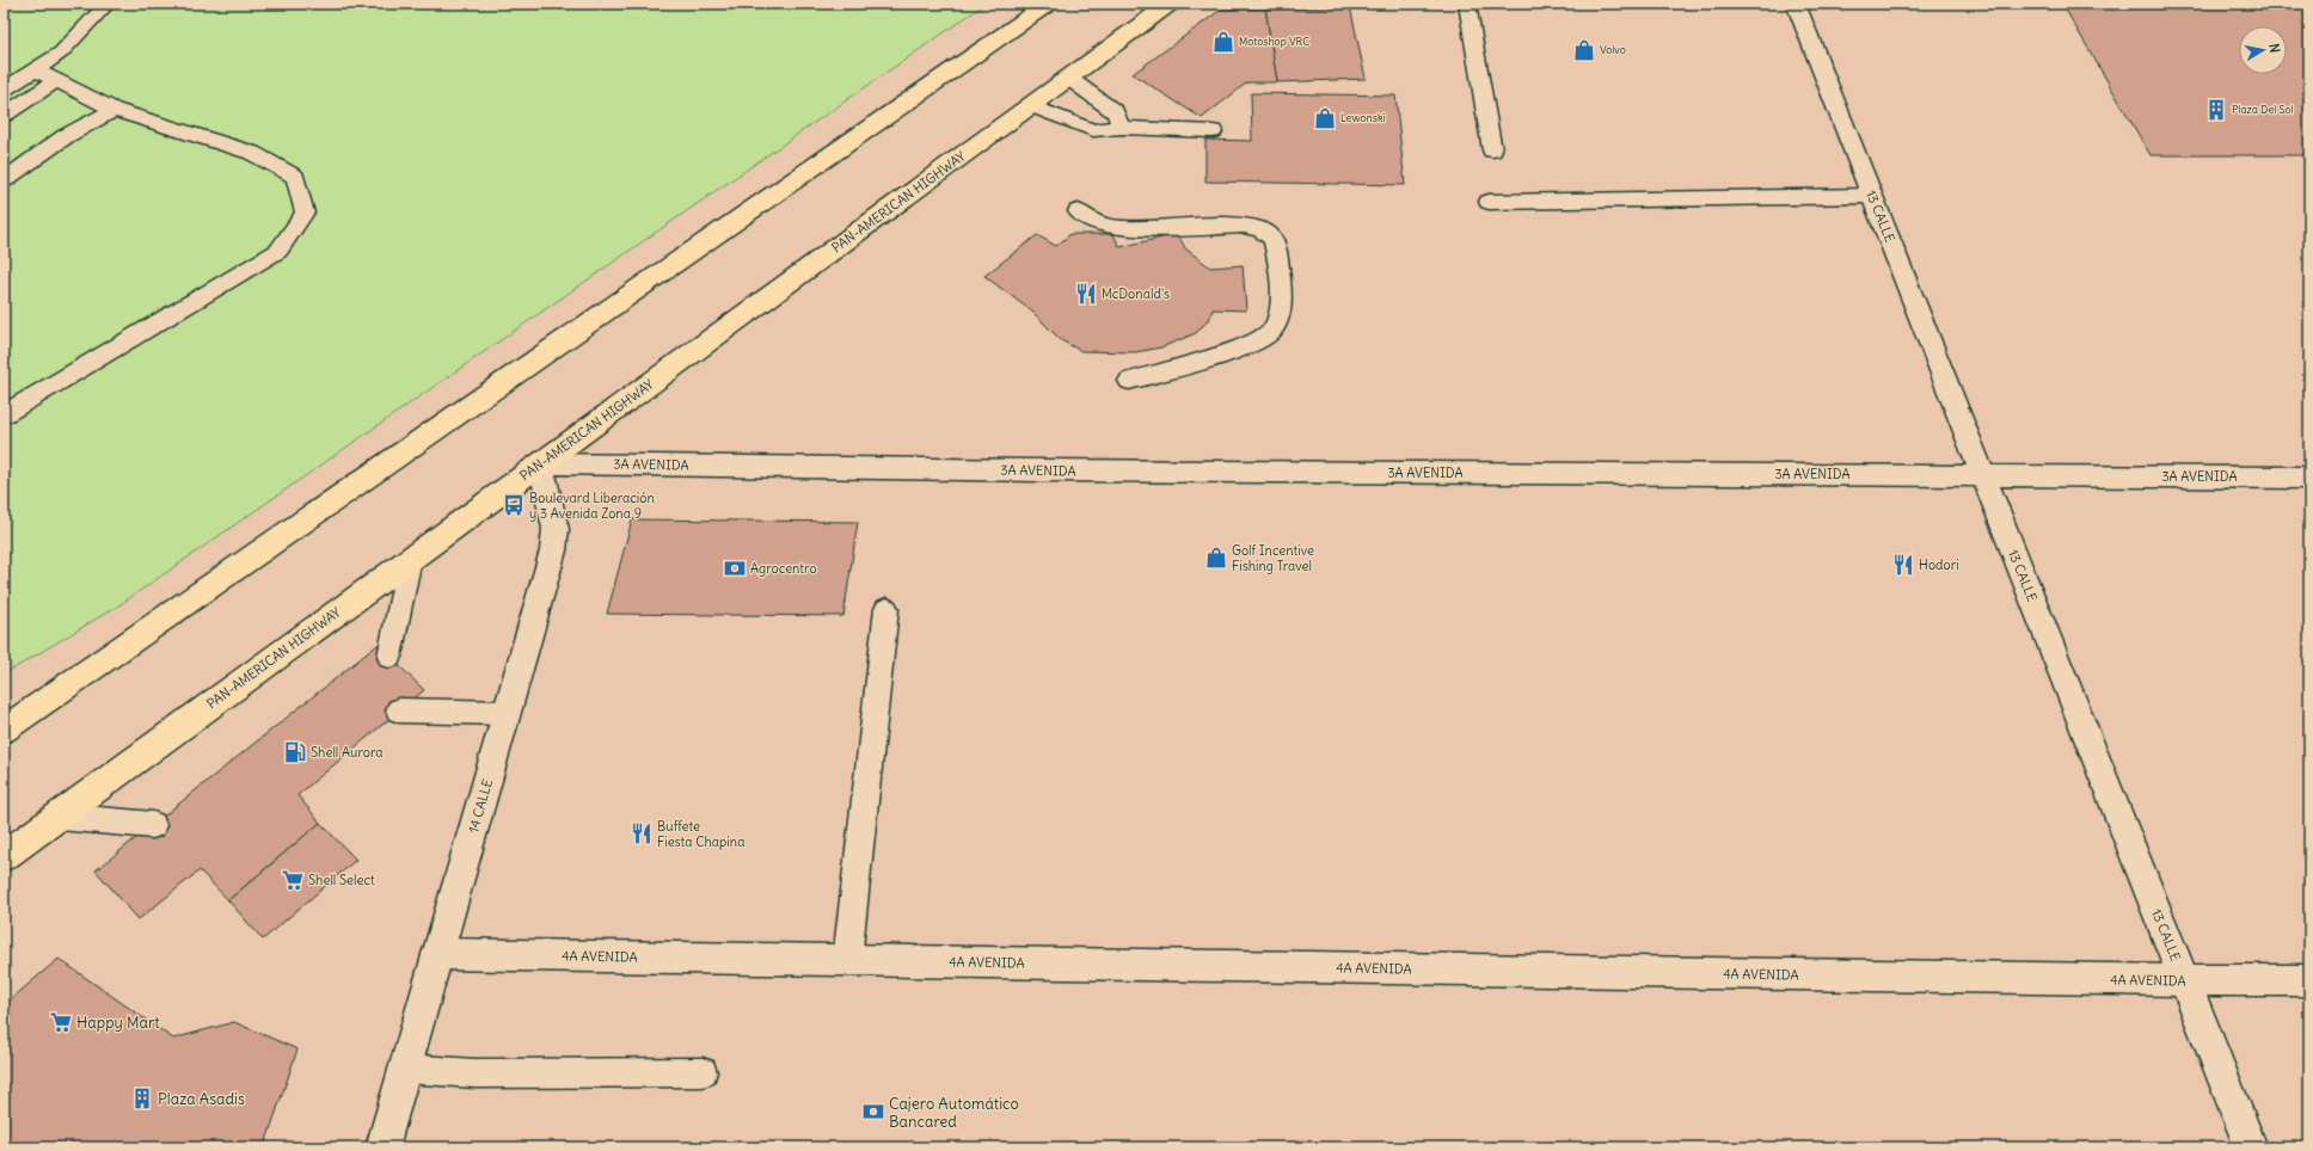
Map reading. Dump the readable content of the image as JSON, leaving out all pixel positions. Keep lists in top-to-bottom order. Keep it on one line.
{"streets":{"highway":["PAN-AMERICAN HIGHWAY"],"street":["13 CALLE","3A AVENIDA","14 CALLE","4A AVENIDA"]},"crossings":[["PAN-AMERICAN HIGHWAY","3A AVENIDA"],["PAN-AMERICAN HIGHWAY","14 CALLE"],["13 CALLE","3A AVENIDA"],["13 CALLE","4A AVENIDA"],["3A AVENIDA","14 CALLE"],["14 CALLE","4A AVENIDA"]],"places":{"shop":["Motoshop VRC","Volvo","Lewonski","Golf Incentive Fishing Travel"],"building":["Plaza Del Sol","Plaza Asadis"],"restaurant":["McDonald's","Hodori","Buffete Fiesta Chapina"],"bus stop":["Boulevard Liberación y 3 Avenida Zona 9"],"bank":["Agrocentro","Cajero Automático Bancared"],"fuel station":["Shell Aurora"],"supermarket":["Shell Select","Happy Mart"]},"north":"right"}
